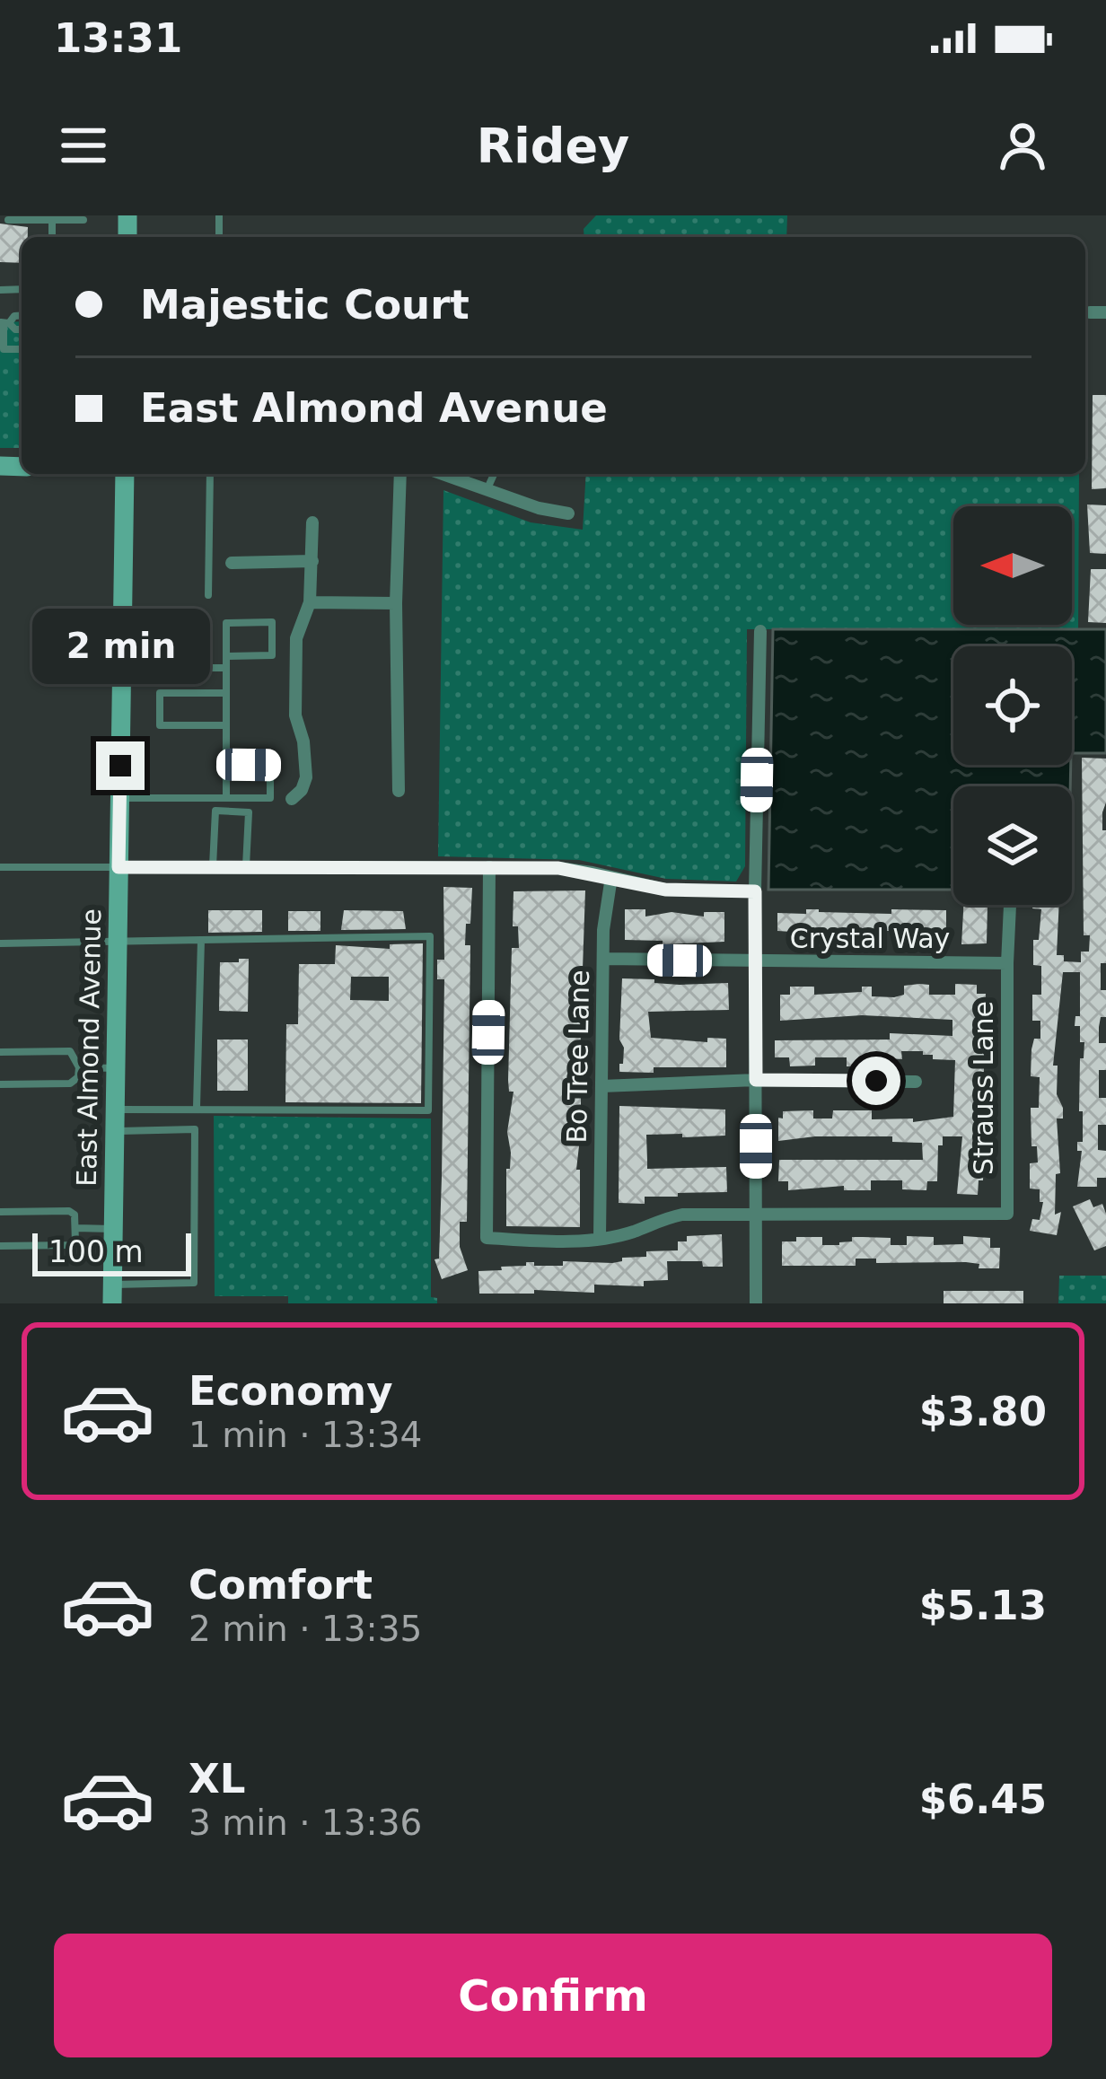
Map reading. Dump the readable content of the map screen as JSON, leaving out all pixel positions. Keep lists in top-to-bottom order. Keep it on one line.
{"streets":{"main road":["East Almond Avenue"],"street":["Crystal Way","Bo Tree Lane","Strauss Lane"]},"crossings":[["Crystal Way","Bo Tree Lane"],["Crystal Way","Strauss Lane"]],"scale_bar":"100 m","north":"left","page":{"status":"13:31","header":"Ridey","banner":["Majestic Court","East Almond Avenue"],"bubble":"2 min","scale":"100 m","list":[{"name":"Economy","note":"1 min · 13:34","value":"$3.80"},{"name":"Comfort","note":"2 min · 13:35","value":"$5.13"},{"name":"XL","note":"3 min · 13:36","value":"$6.45"}],"buttons":"Confirm"}}
